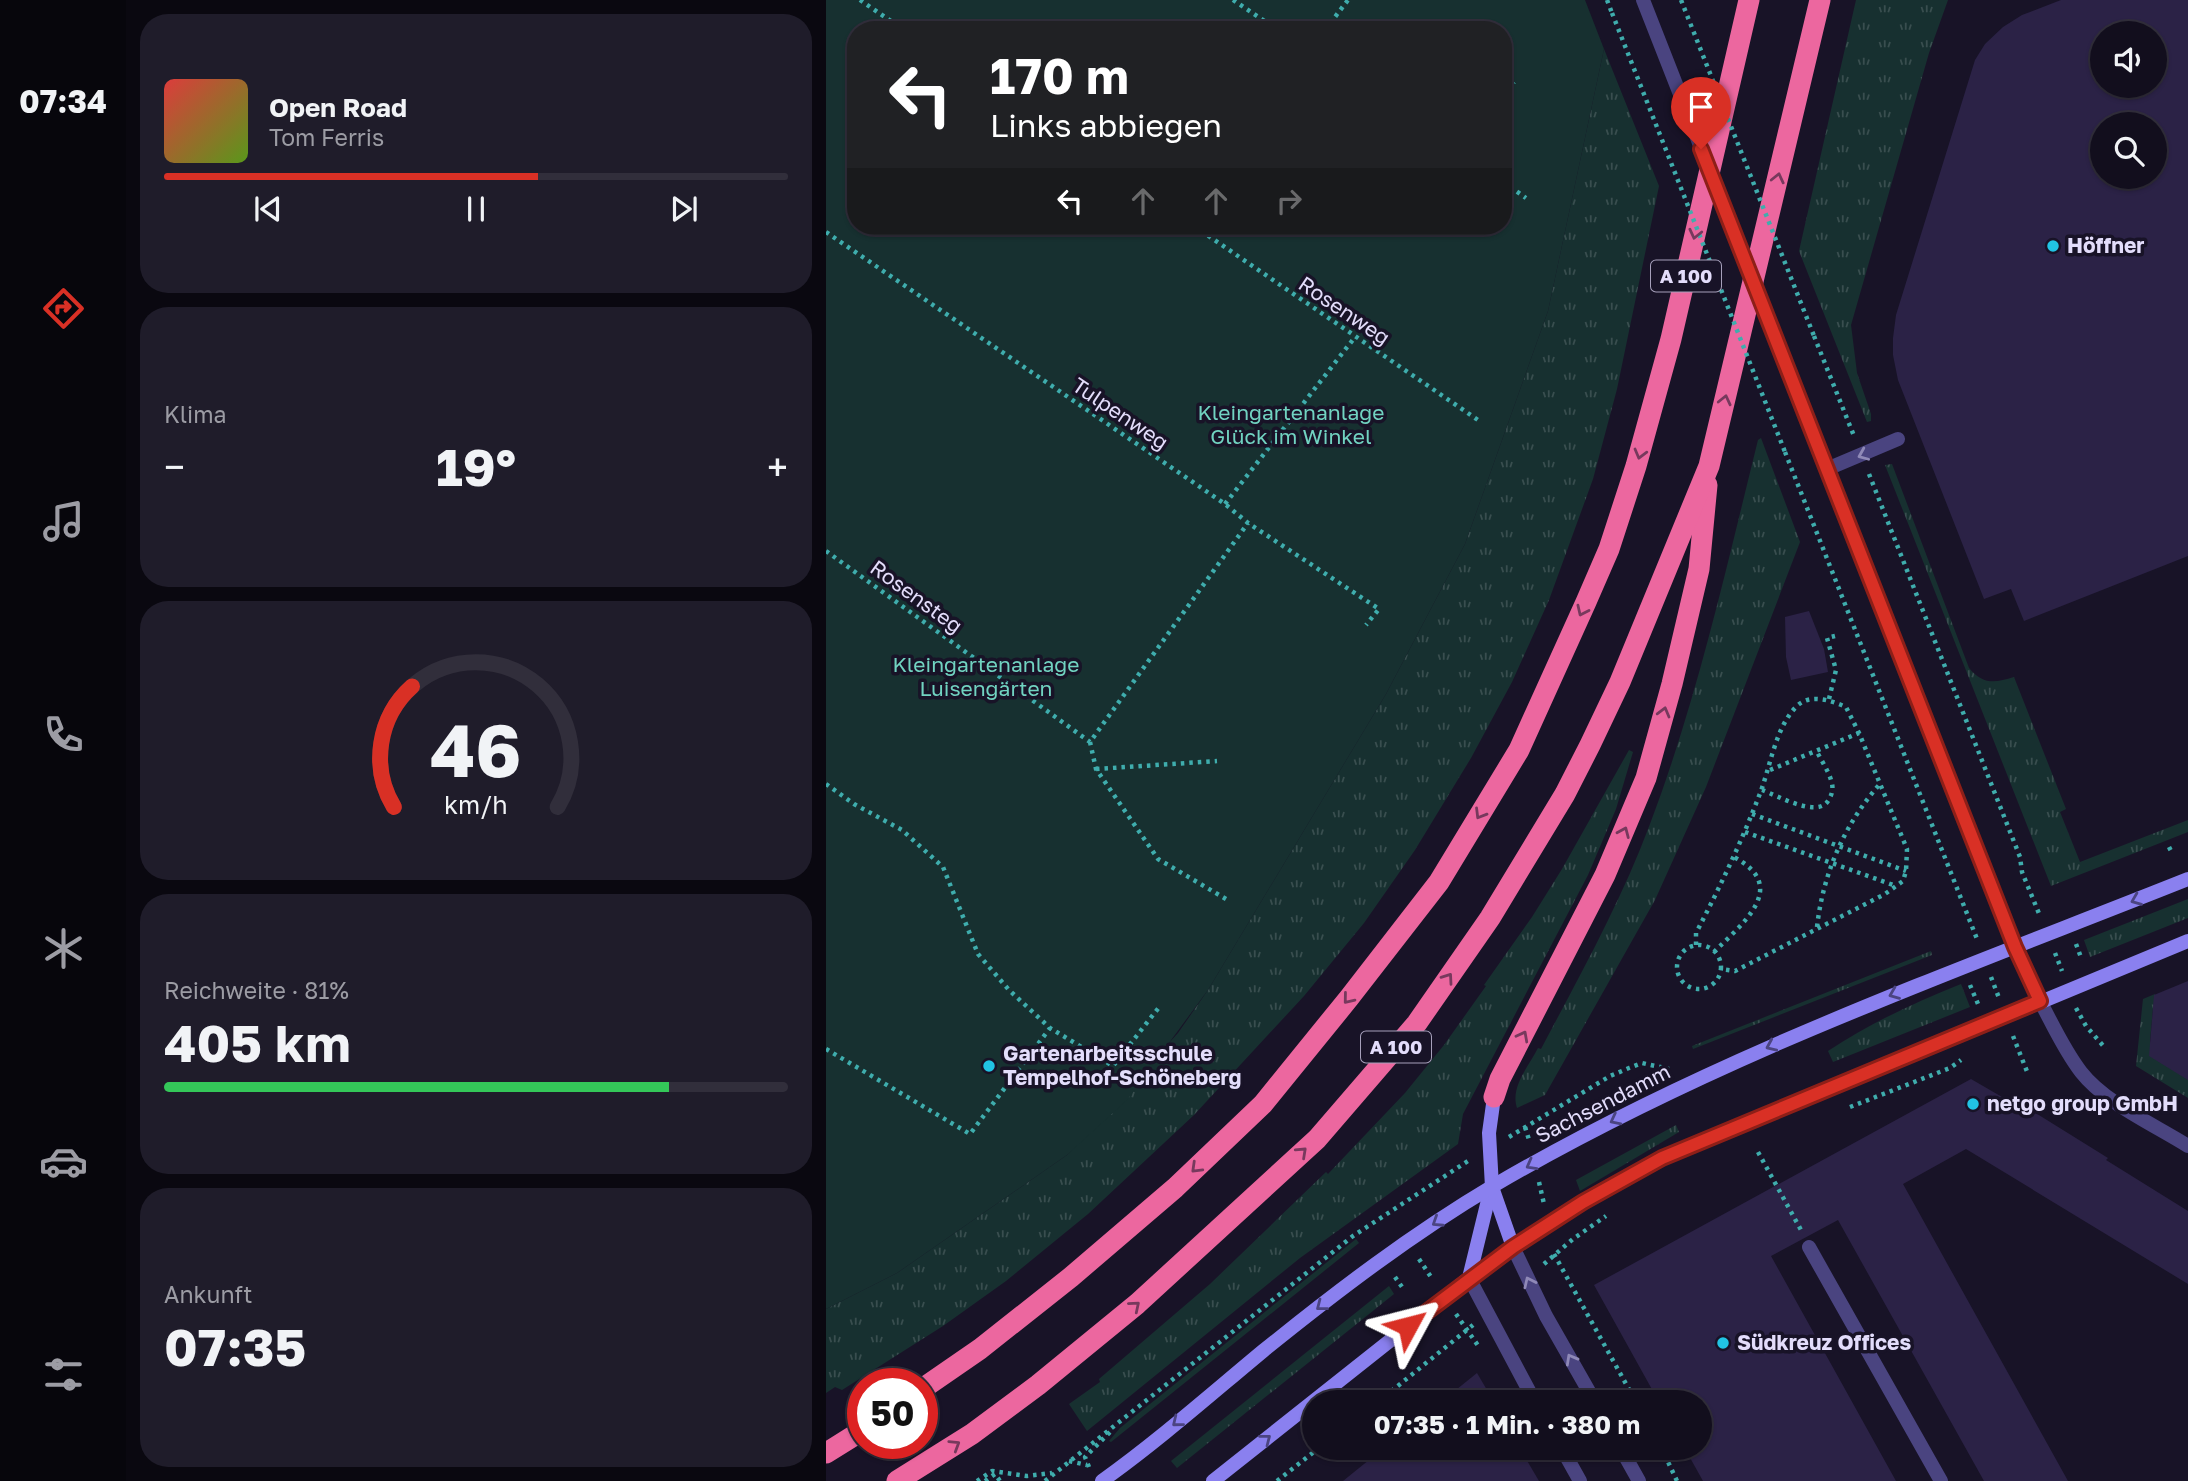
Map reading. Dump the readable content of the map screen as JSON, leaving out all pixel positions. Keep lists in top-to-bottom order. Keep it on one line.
{"streets":{"highway":["A 100"],"main road":["Sachsendamm"],"path":["Rosenweg","Tulpenweg","Rosensteg"]},"parks":["Kleingartenanlage Glück im Winkel","Kleingartenanlage Luisengärten"],"places":["Höffner","Gartenarbeitsschule Tempelhof-Schöneberg","netgo group GmbH","Südkreuz Offices"],"page":{"tabs":"07:34","turn":["170 m","Links abbiegen"],"song":["Open Road","Tom Ferris"],"tile":["Klima",["Reichweite · 81%","405 km"],["Ankunft","07:35"]],"heat":["−","19°","+"],"limit":"50","trip":"07:35 · 1 Min. · 380 m","gauge":["46","km/h"]}}
